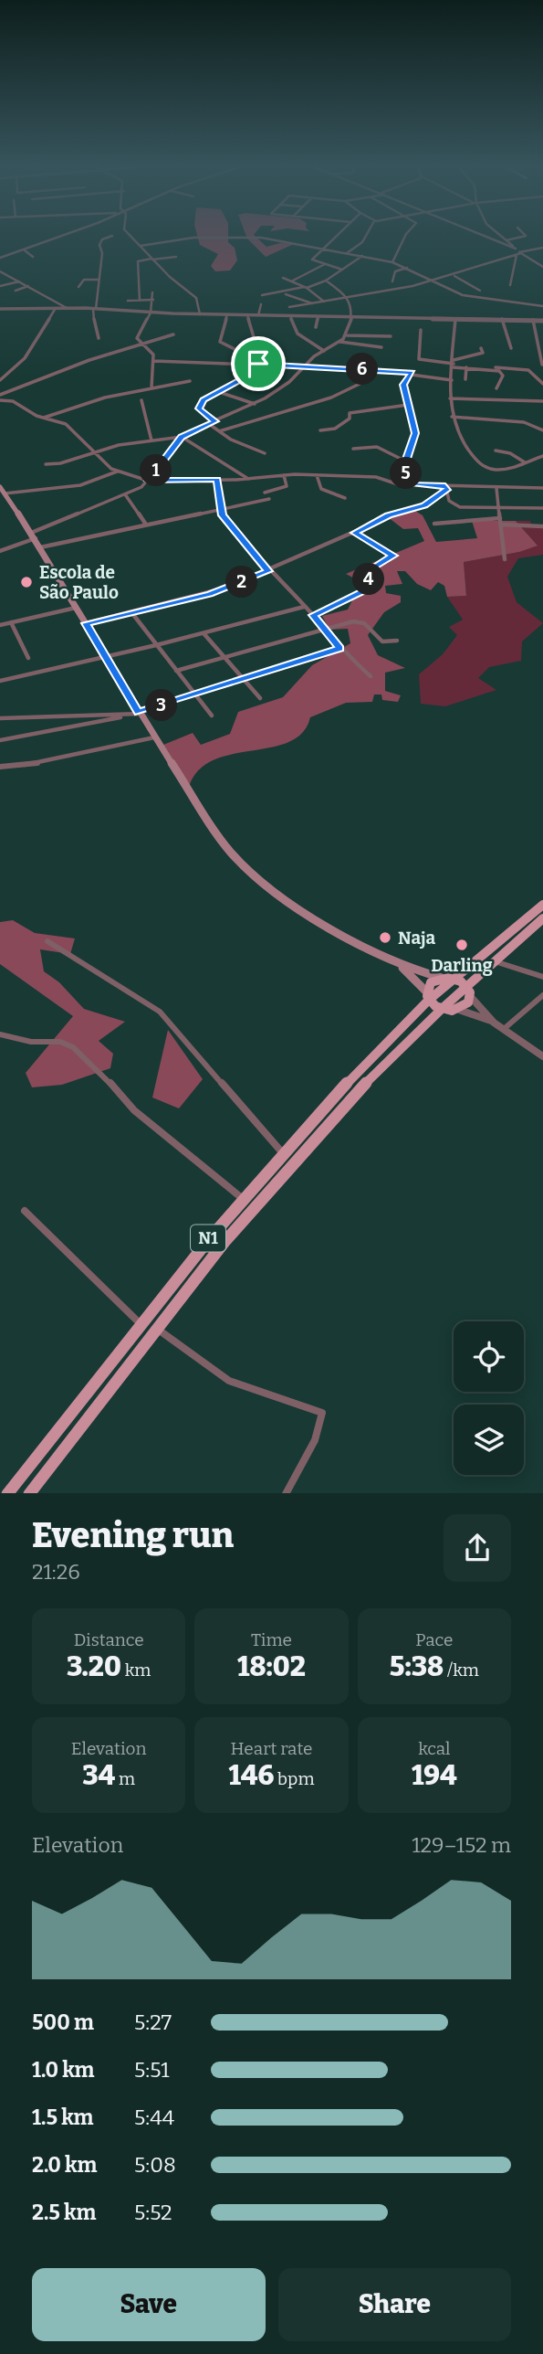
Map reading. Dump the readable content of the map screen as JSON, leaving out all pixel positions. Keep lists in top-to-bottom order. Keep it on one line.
{"streets":{"main road":["N1"]},"places":["Escola de São Paulo","Naja","Darling"],"page":{"pins":["6","1","5","4","2","3"],"heading":["Evening run","21:26"],"stats":[["Distance","3.20 km"],["Time","18:02"],["Pace","5:38 /km"],["Elevation","34 m"],["Heart rate","146 bpm"],["kcal","194"]],"chart":["Elevation","129–152 m"],"list":[{"name":"500 m","note":"5:27"},{"name":"1.0 km","note":"5:51"},{"name":"1.5 km","note":"5:44"},{"name":"2.0 km","note":"5:08"},{"name":"2.5 km","note":"5:52"}],"buttons":["Save","Share"]}}
